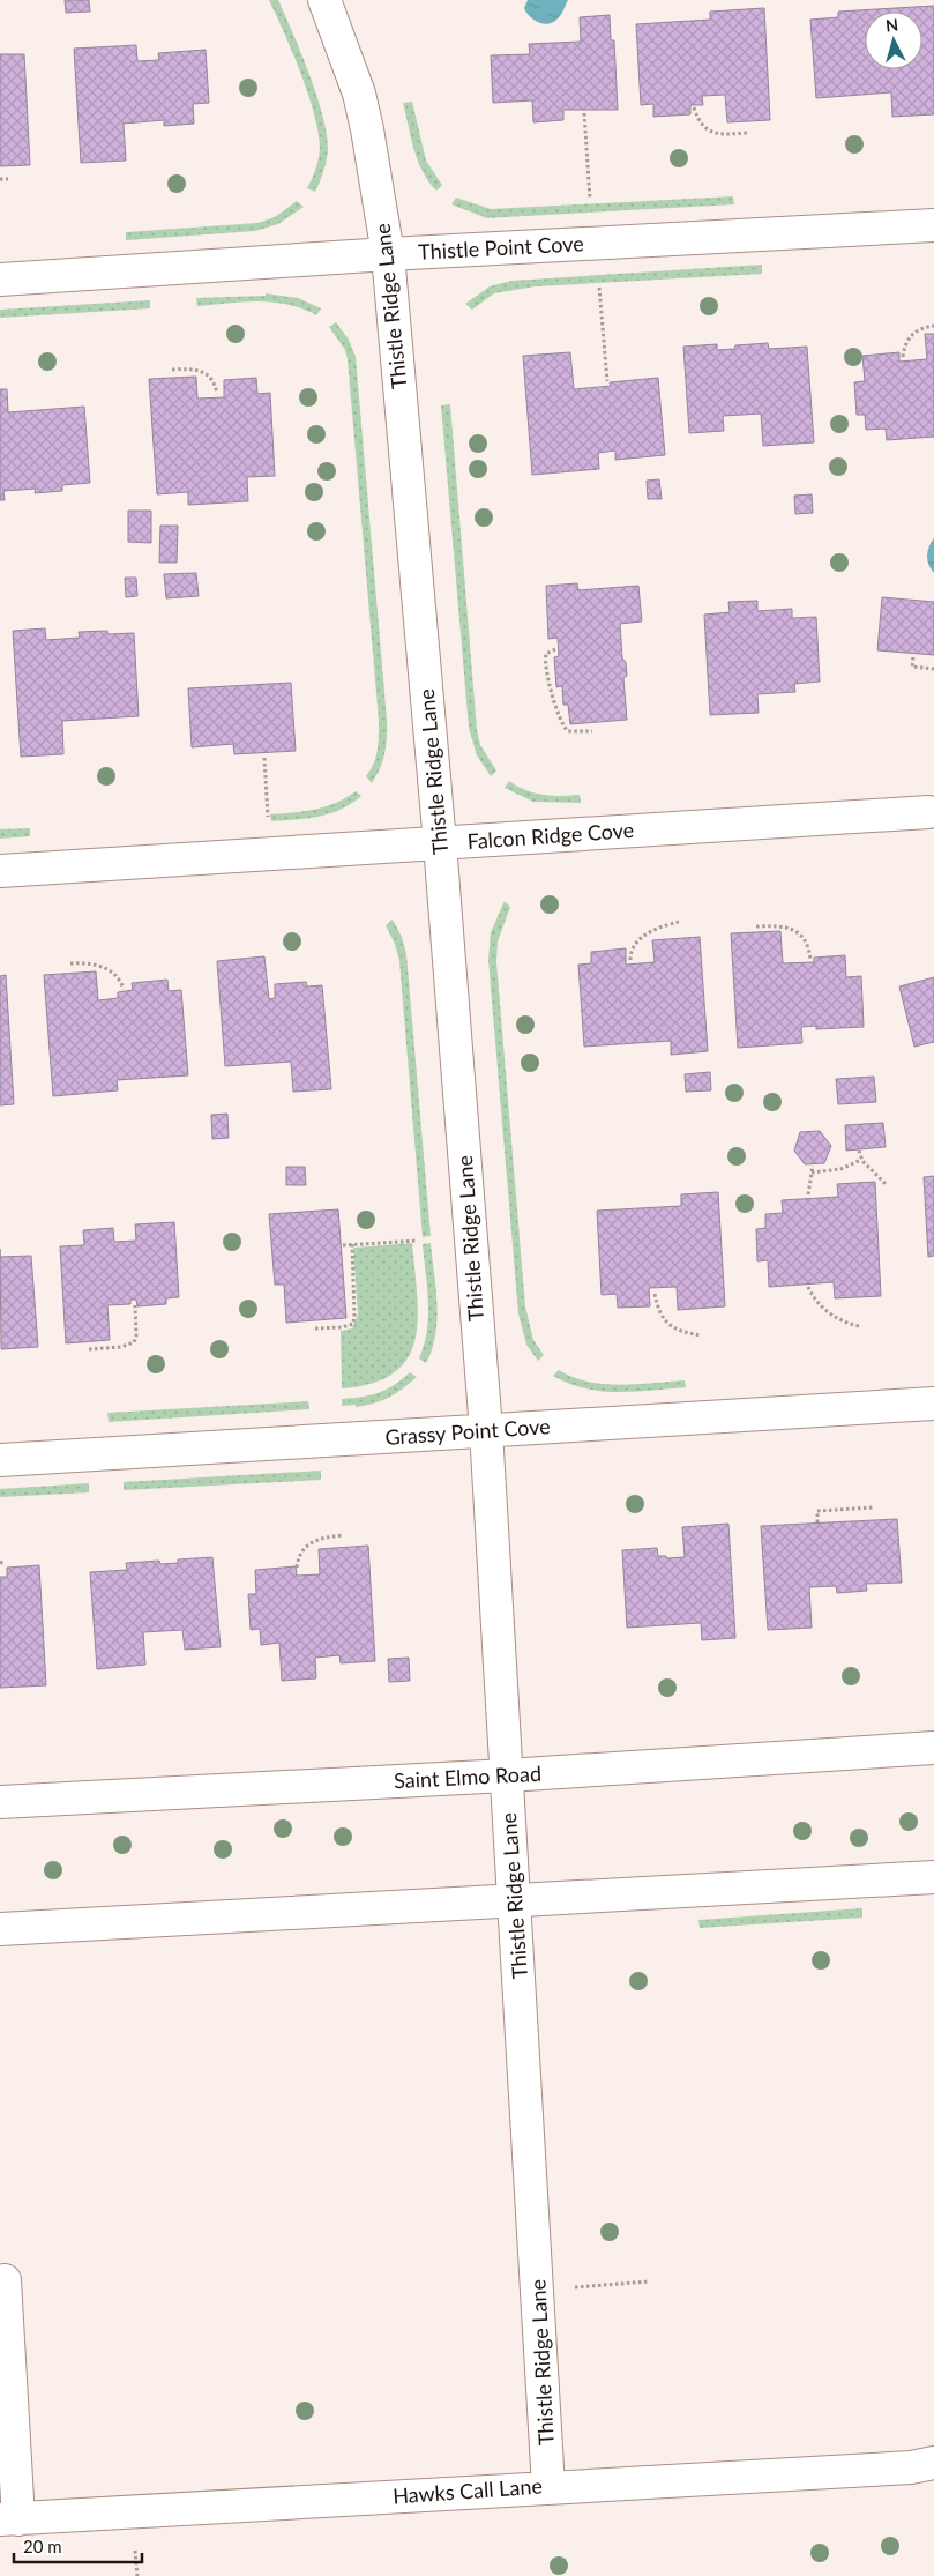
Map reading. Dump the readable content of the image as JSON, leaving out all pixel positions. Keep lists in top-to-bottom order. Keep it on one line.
{"streets":{"street":["Thistle Point Cove","Thistle Ridge Lane","Falcon Ridge Cove","Grassy Point Cove","Saint Elmo Road","Hawks Call Lane"]},"crossings":[["Thistle Point Cove","Thistle Ridge Lane"],["Thistle Ridge Lane","Falcon Ridge Cove"],["Thistle Ridge Lane","Grassy Point Cove"],["Thistle Ridge Lane","Saint Elmo Road"],["Thistle Ridge Lane","Hawks Call Lane"]],"scale_bar":"20 m","north":"top"}
